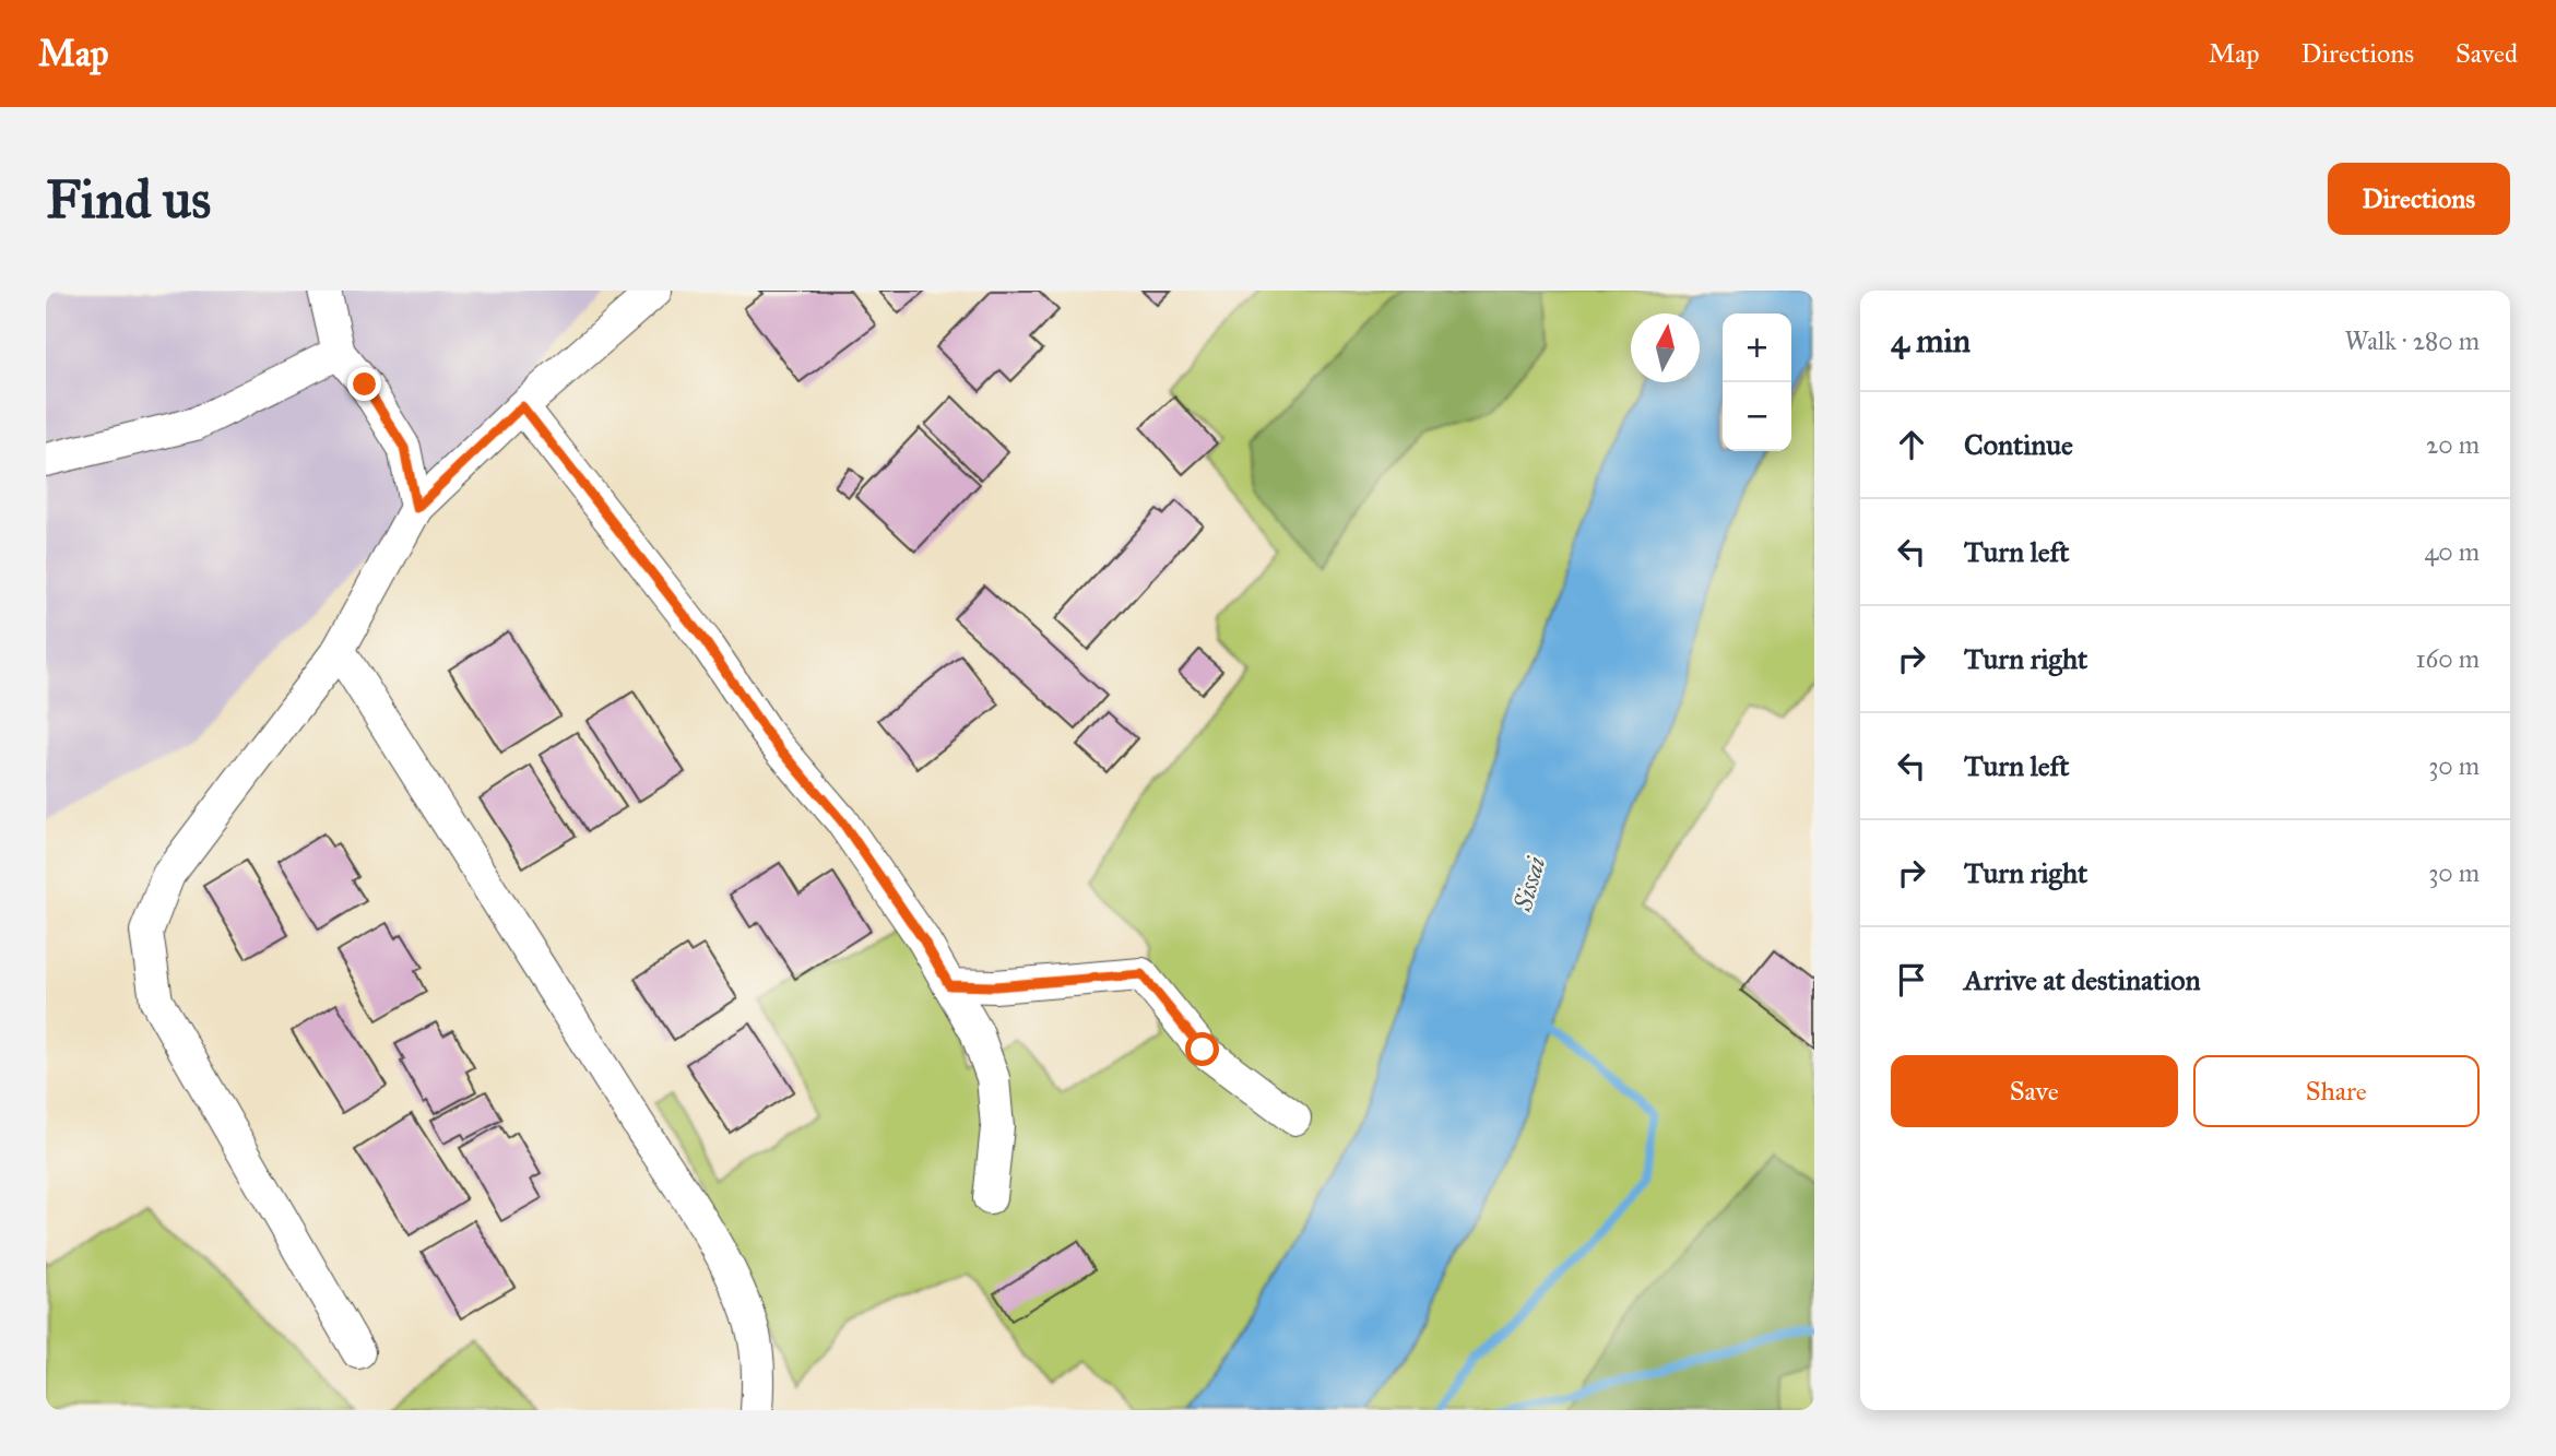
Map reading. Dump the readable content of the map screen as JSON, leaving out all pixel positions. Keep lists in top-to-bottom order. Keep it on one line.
{"water":["Sissai"],"north":"top","page":{"header":"Map","nav":["Map","Directions","Saved"],"buttons":["Directions",["Save","Share"]],"title":"Find us","heading":["4 min","Walk · 280 m"],"map_buttons":["+","−"],"list":[["Continue","20 m"],["Turn left","40 m"],["Turn right","160 m"],["Turn left","30 m"],["Turn right","30 m"],"Arrive at destination"]}}
